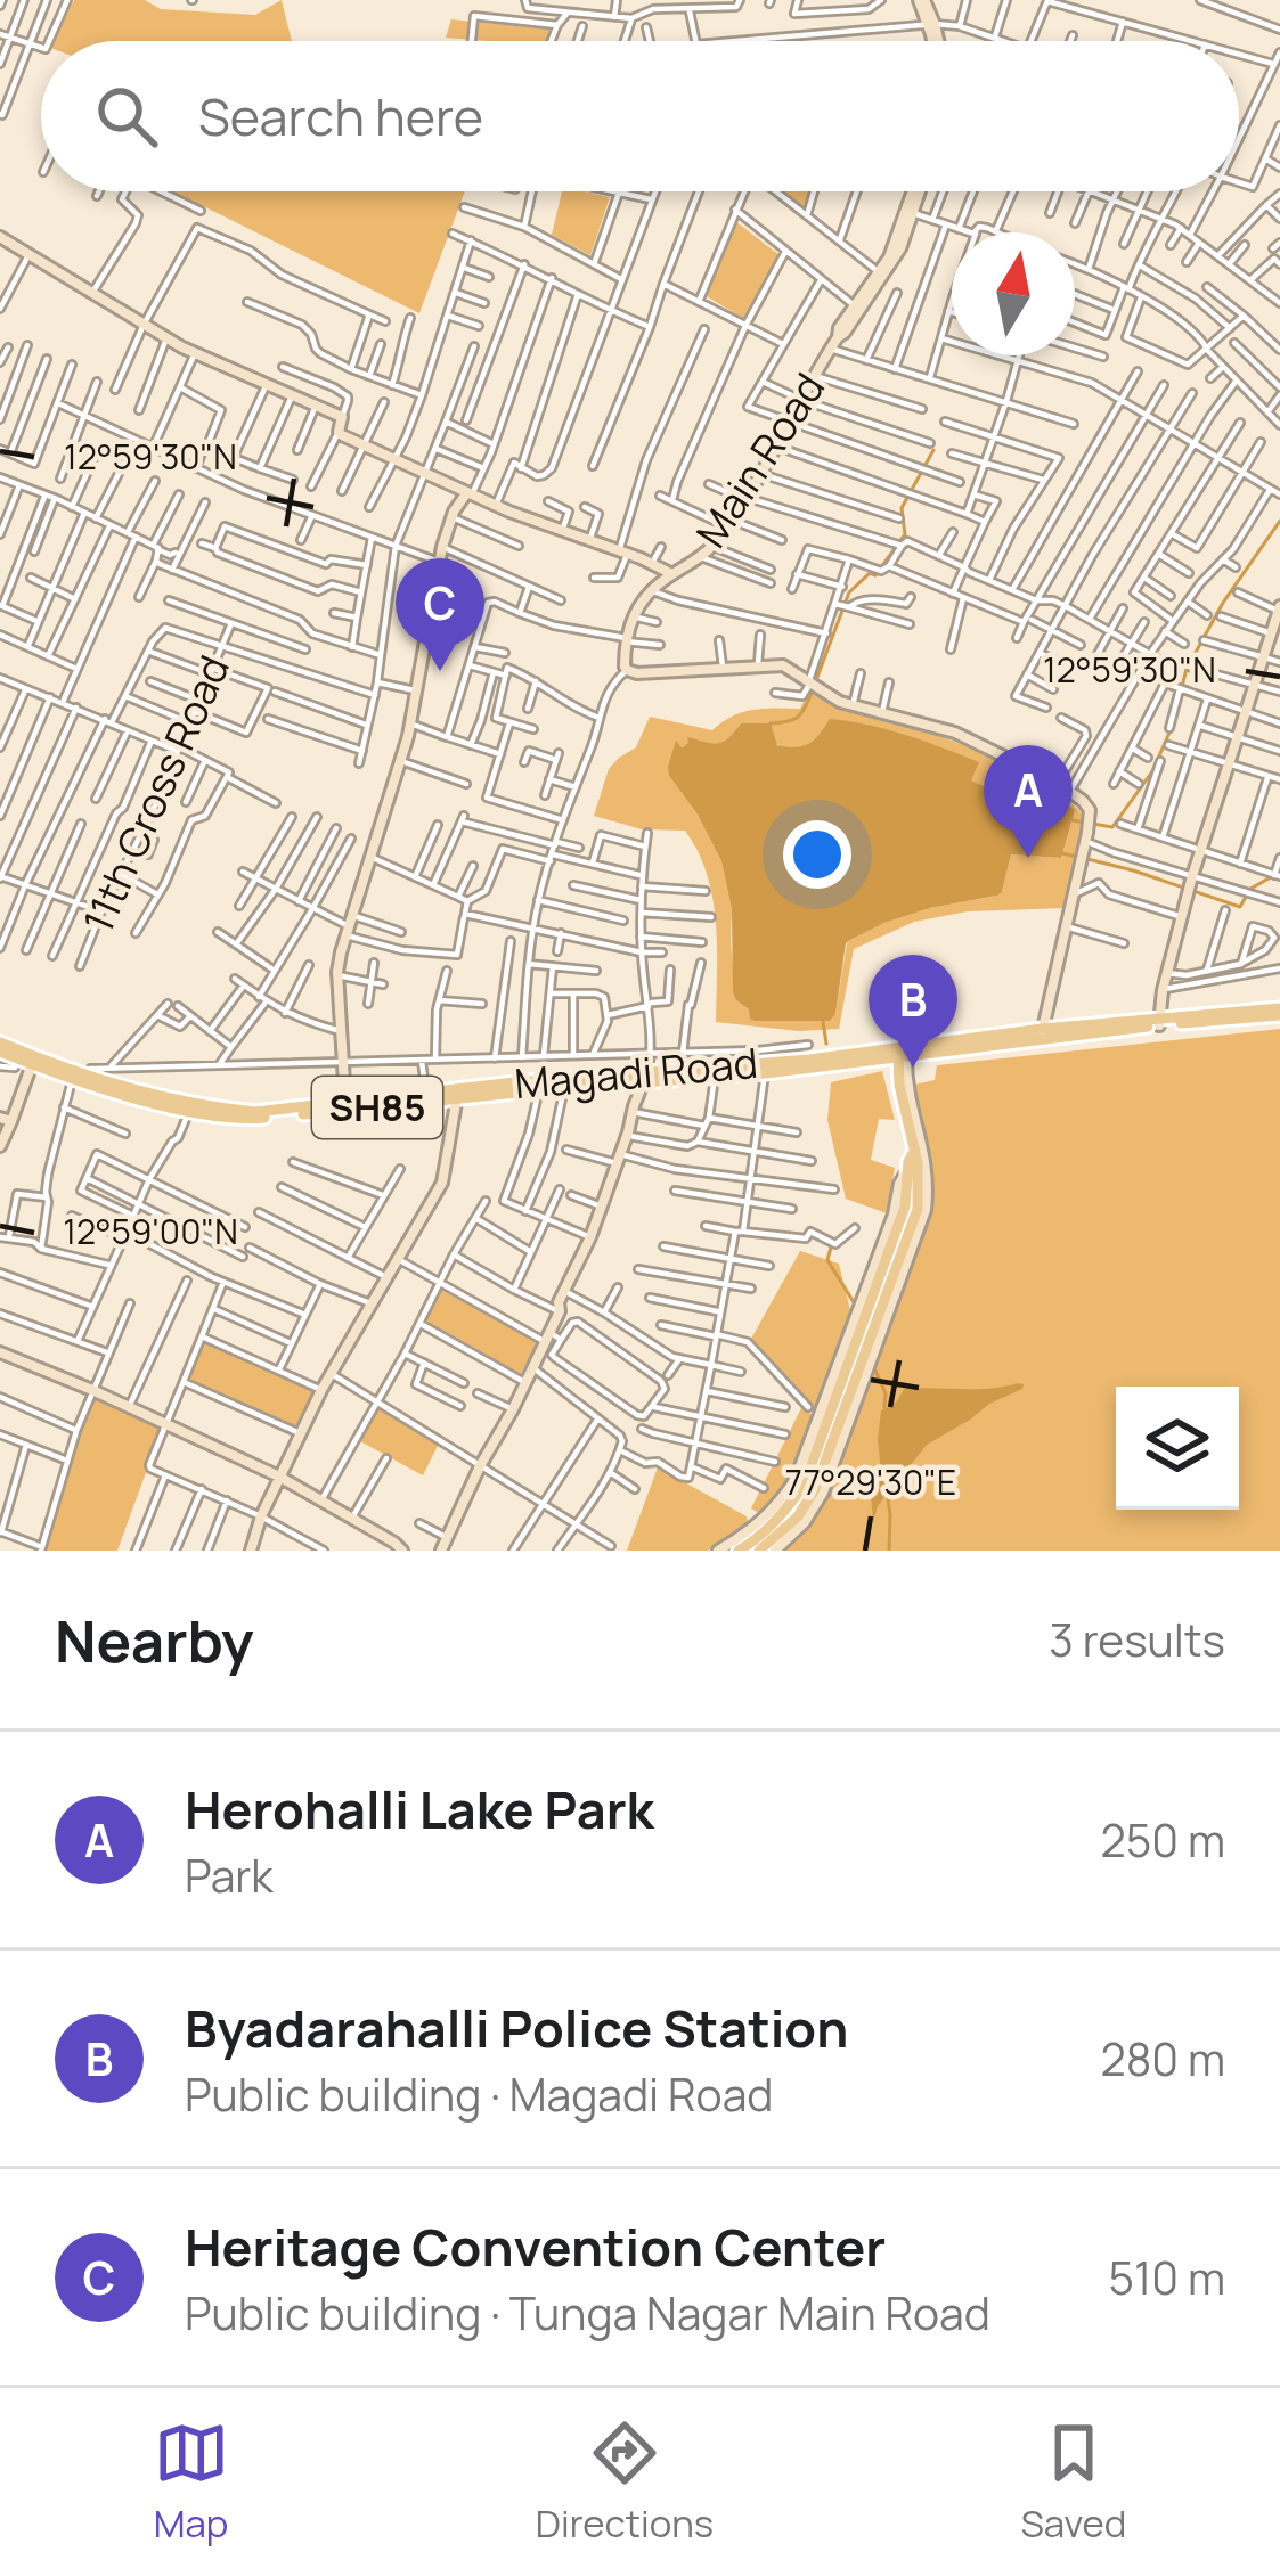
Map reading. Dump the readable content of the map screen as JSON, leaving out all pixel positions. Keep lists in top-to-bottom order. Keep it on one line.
{"streets":{"main road":["Magadi Road","SH85"],"street":["Main Road","11th Cross Road"]},"north":"top","page":{"search":"Search here","pins":["C","A","B"],"heading":["Nearby","3 results"],"list":[{"mark":"A","name":"Herohalli Lake Park","note":"Park","value":"250 m"},{"mark":"B","name":"Byadarahalli Police Station","note":"Public building · Magadi Road","value":"280 m"},{"mark":"C","name":"Heritage Convention Center","note":"Public building · Tunga Nagar Main Road","value":"510 m"}],"nav":["Map","Directions","Saved"]},"coordinates":["12°59'30\"N","12°59'00\"N","77°29'30\"E"]}
